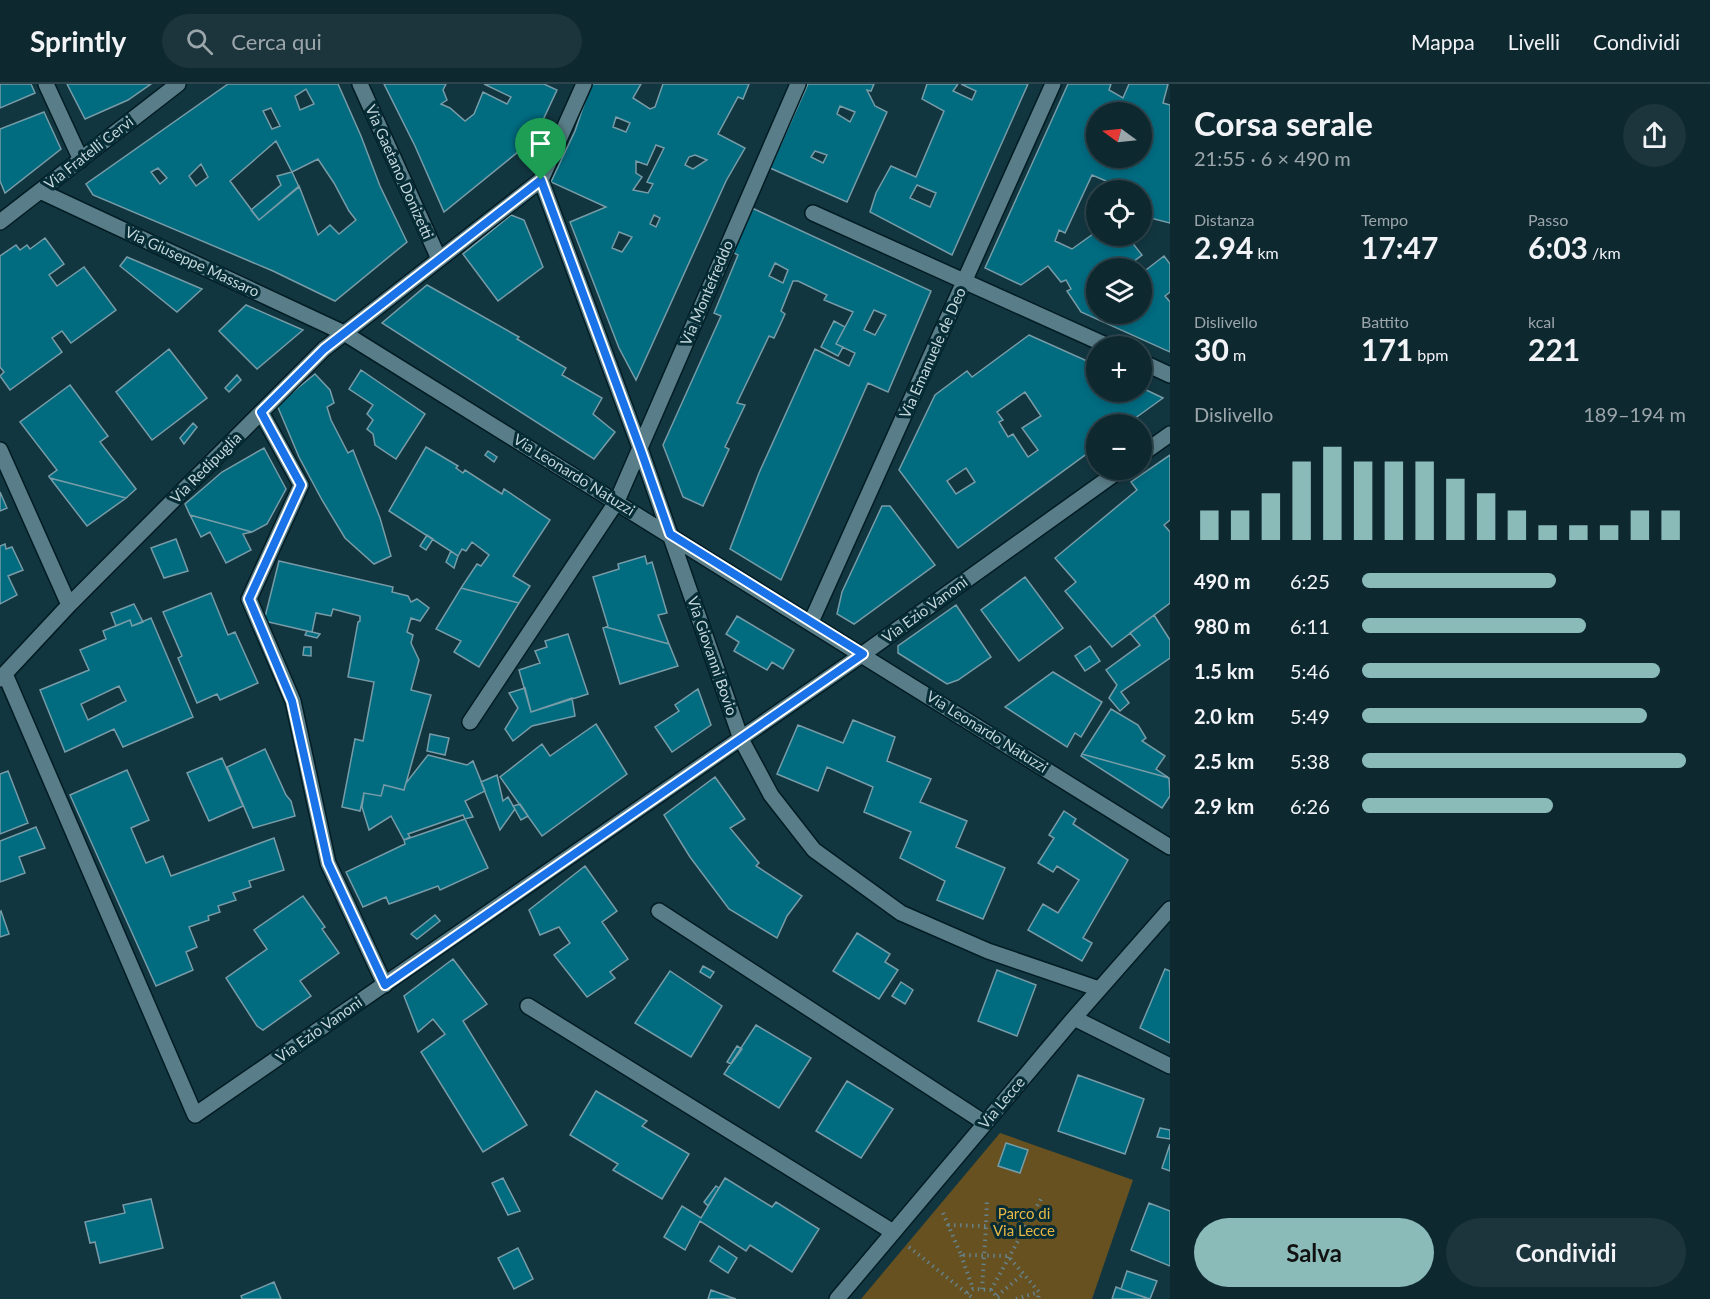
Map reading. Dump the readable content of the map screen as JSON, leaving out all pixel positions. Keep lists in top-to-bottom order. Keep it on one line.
{"streets":{"street":["Via Fratelli Cervi","Via Gaetano Donizetti","Via Giuseppe Massaro","Via Montefreddo","Via Emanuele de Deo","Via Redipuglia","Via Leonardo Natuzzi","Via Ezio Vanoni","Via Giovanni Bovio","Via Lecce"]},"crossings":[["Via Fratelli Cervi","Via Giuseppe Massaro"],["Via Gaetano Donizetti","Via Redipuglia"],["Via Giuseppe Massaro","Via Redipuglia"],["Via Giuseppe Massaro","Via Leonardo Natuzzi"],["Via Montefreddo","Via Leonardo Natuzzi"],["Via Montefreddo","Via Giovanni Bovio"],["Via Emanuele de Deo","Via Leonardo Natuzzi"],["Via Redipuglia","Via Leonardo Natuzzi"],["Via Redipuglia","Via Ezio Vanoni"],["Via Redipuglia","Via Giovanni Bovio"],["Via Leonardo Natuzzi","Via Ezio Vanoni"],["Via Leonardo Natuzzi","Via Giovanni Bovio"],["Via Ezio Vanoni","Via Giovanni Bovio"],["Via Giovanni Bovio","Via Lecce"]],"parks":["Parco di Via Lecce"],"north":"left","page":{"header":"Sprintly","search":"Cerca qui","nav":["Mappa","Livelli","Condividi"],"heading":["Corsa serale","21:55 · 6 × 490 m"],"map_buttons":["+","−"],"stats":[["Distanza","2.94 km"],["Tempo","17:47"],["Passo","6:03 /km"],["Dislivello","30 m"],["Battito","171 bpm"],["kcal","221"]],"chart":["Dislivello","189–194 m"],"list":[{"name":"490 m","note":"6:25"},{"name":"980 m","note":"6:11"},{"name":"1.5 km","note":"5:46"},{"name":"2.0 km","note":"5:49"},{"name":"2.5 km","note":"5:38"},{"name":"2.9 km","note":"6:26"}],"buttons":["Salva","Condividi"]}}
